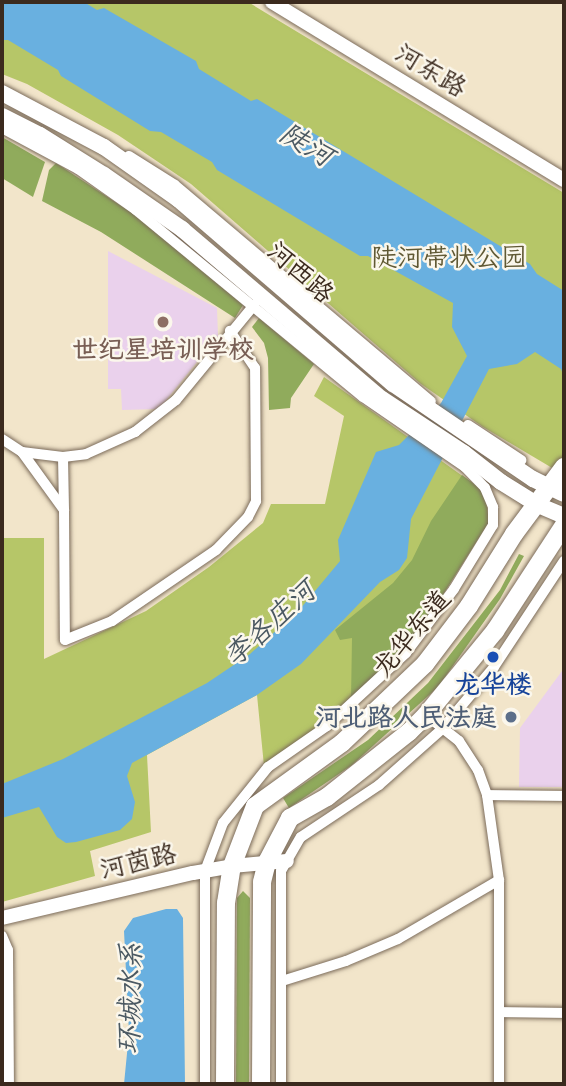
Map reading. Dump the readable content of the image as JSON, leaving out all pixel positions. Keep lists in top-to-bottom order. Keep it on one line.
{"streets":{"main road":["河西路","龙华东道"],"street":["河东路","河茵路"]},"crossings":[["河西路","龙华东道"],["龙华东道","河茵路"]],"water":["陡河","李各庄河","环城水系"],"parks":["陡河带状公园"],"places":["世纪星培训学校","龙华楼","河北路人民法庭"]}
